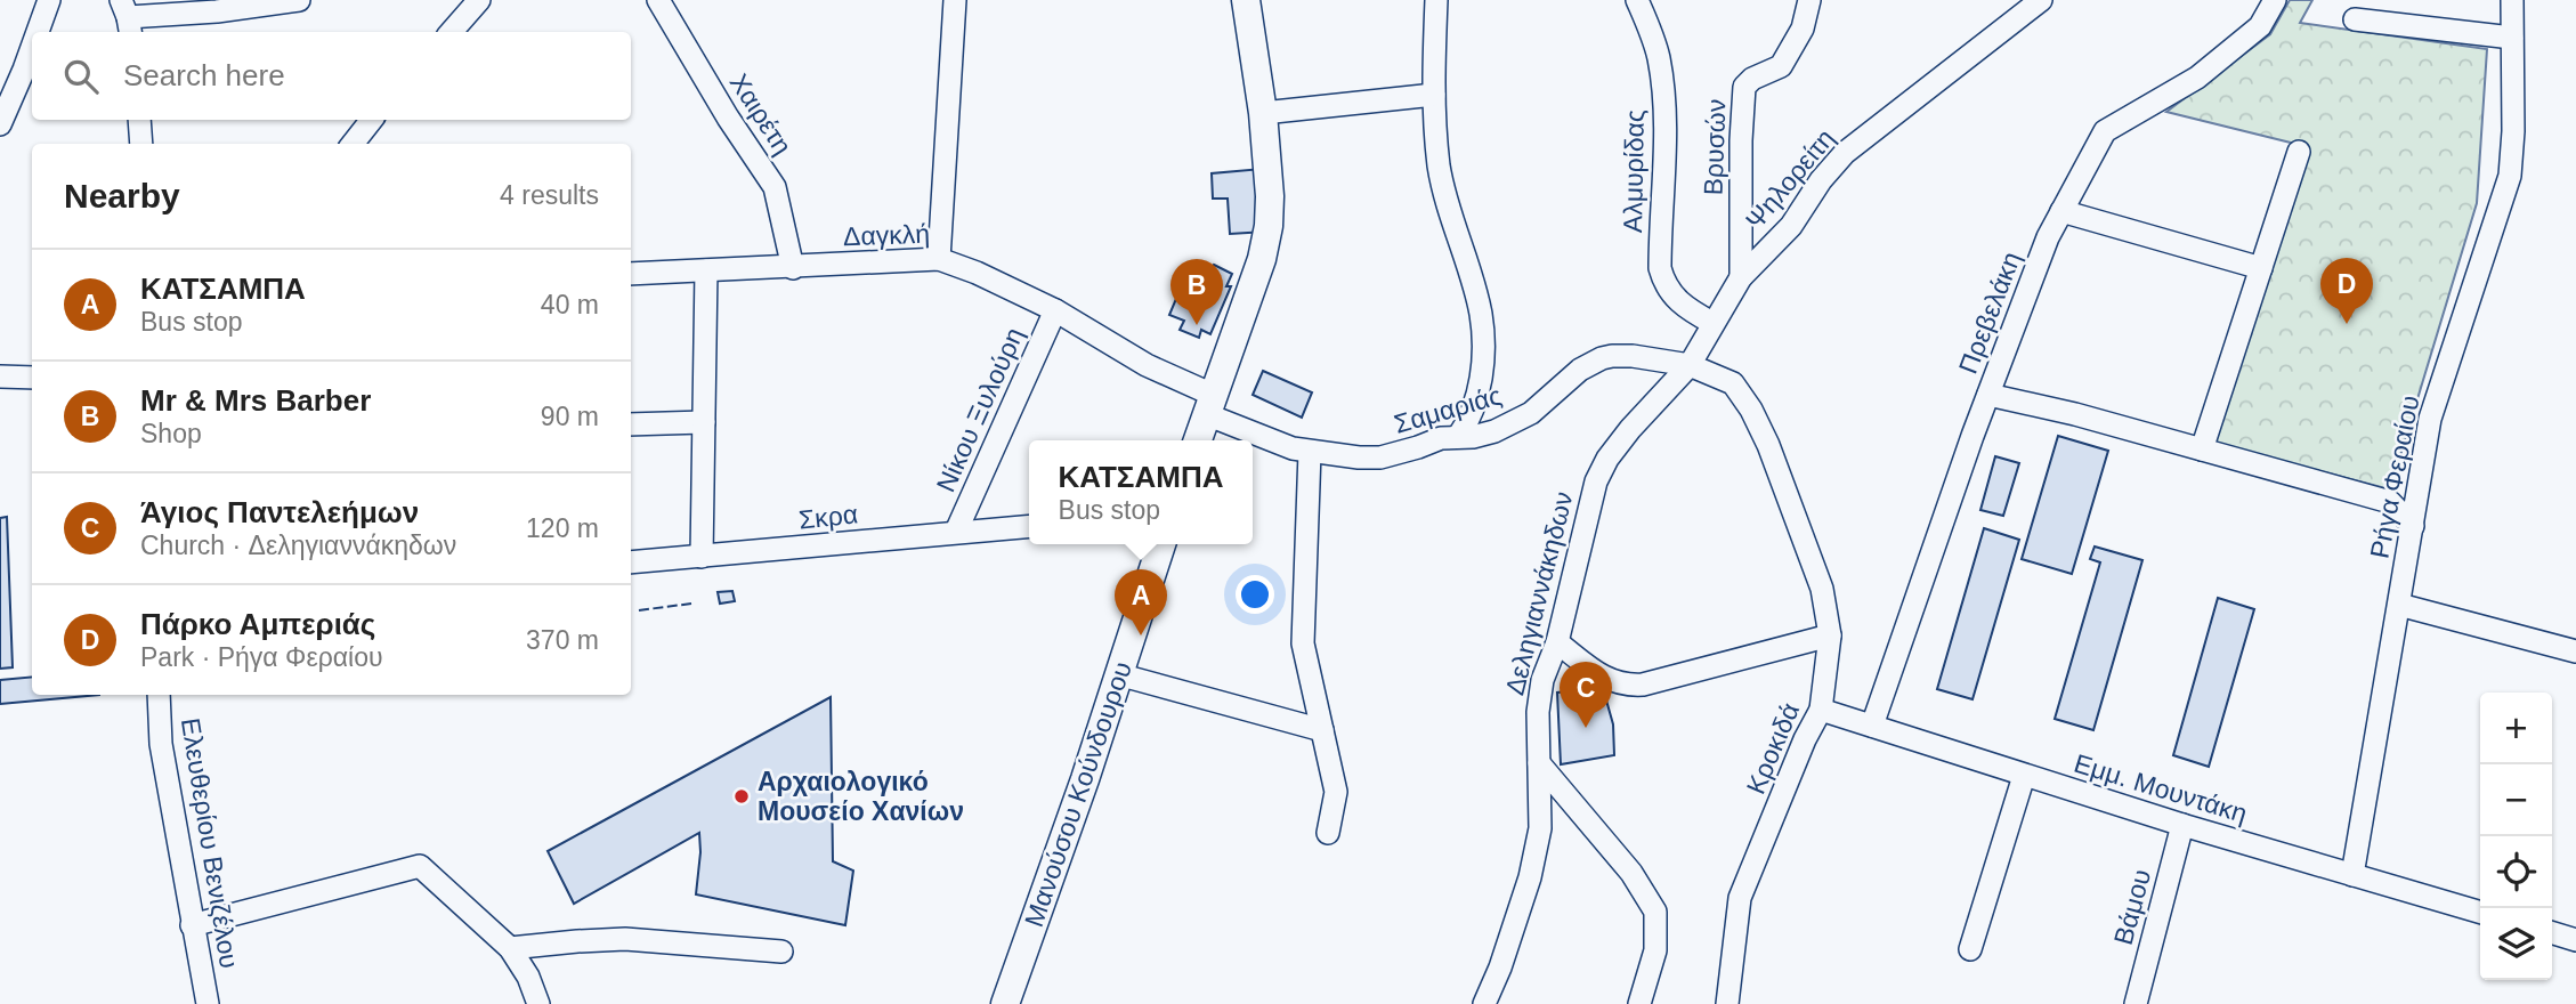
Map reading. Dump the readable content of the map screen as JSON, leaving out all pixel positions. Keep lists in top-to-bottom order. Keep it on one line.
{"streets":{"main road":["Μανούσου Κούνδουρου"],"street":["Χαιρέτη","Βρυσών","Αλμυρίδας","Ψηλορείτη","Δαγκλή","Πρεβελάκη","Νίκου Ξυλούρη","Σαμαριάς","Ρήγα Φεραίου","Σκρα","Δεληγιαννάκηδων","Κροκιδά","Εμμ. Μουντάκη","Ελευθερίου Βενιζέλου","Βάμου"]},"crossings":[["Χαιρέτη","Δαγκλή"],["Βρυσών","Ψηλορείτη"],["Αλμυρίδας","Ψηλορείτη"],["Ψηλορείτη","Σαμαριάς"],["Ψηλορείτη","Δεληγιαννάκηδων"],["Ψηλορείτη","Κροκιδά"],["Δαγκλή","Νίκου Ξυλούρη"],["Δαγκλή","Σαμαριάς"],["Πρεβελάκη","Εμμ. Μουντάκη"],["Νίκου Ξυλούρη","Σκρα"],["Σαμαριάς","Δεληγιαννάκηδων"],["Σαμαριάς","Κροκιδά"],["Ρήγα Φεραίου","Εμμ. Μουντάκη"],["Δεληγιαννάκηδων","Κροκιδά"],["Κροκιδά","Εμμ. Μουντάκη"],["Εμμ. Μουντάκη","Βάμου"]],"places":["Αρχαιολογικό Μουσείο Χανίων"],"page":{"search":"Search here","heading":["Nearby","4 results"],"list":[{"mark":"A","name":"ΚΑΤΣΑΜΠΑ","note":"Bus stop","value":"40 m"},{"mark":"B","name":"Mr & Mrs Barber","note":"Shop","value":"90 m"},{"mark":"C","name":"Άγιος Παντελεήμων","note":"Church · Δεληγιαννάκηδων","value":"120 m"},{"mark":"D","name":"Πάρκο Αμπεριάς","note":"Park · Ρήγα Φεραίου","value":"370 m"}],"pins":["D","B","A","C"],"popup":["ΚΑΤΣΑΜΠΑ","Bus stop"],"map_buttons":["+","−"]}}
